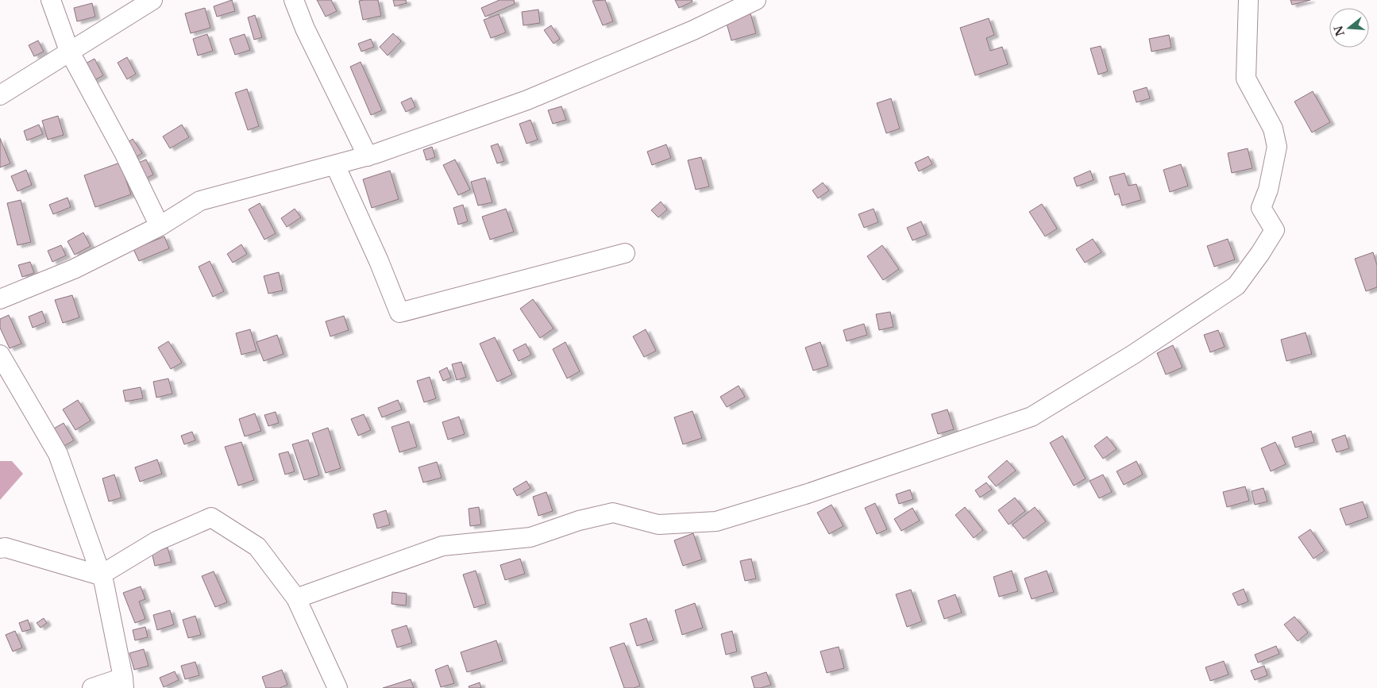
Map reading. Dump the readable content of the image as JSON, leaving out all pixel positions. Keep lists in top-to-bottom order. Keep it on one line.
{"north":"left"}
